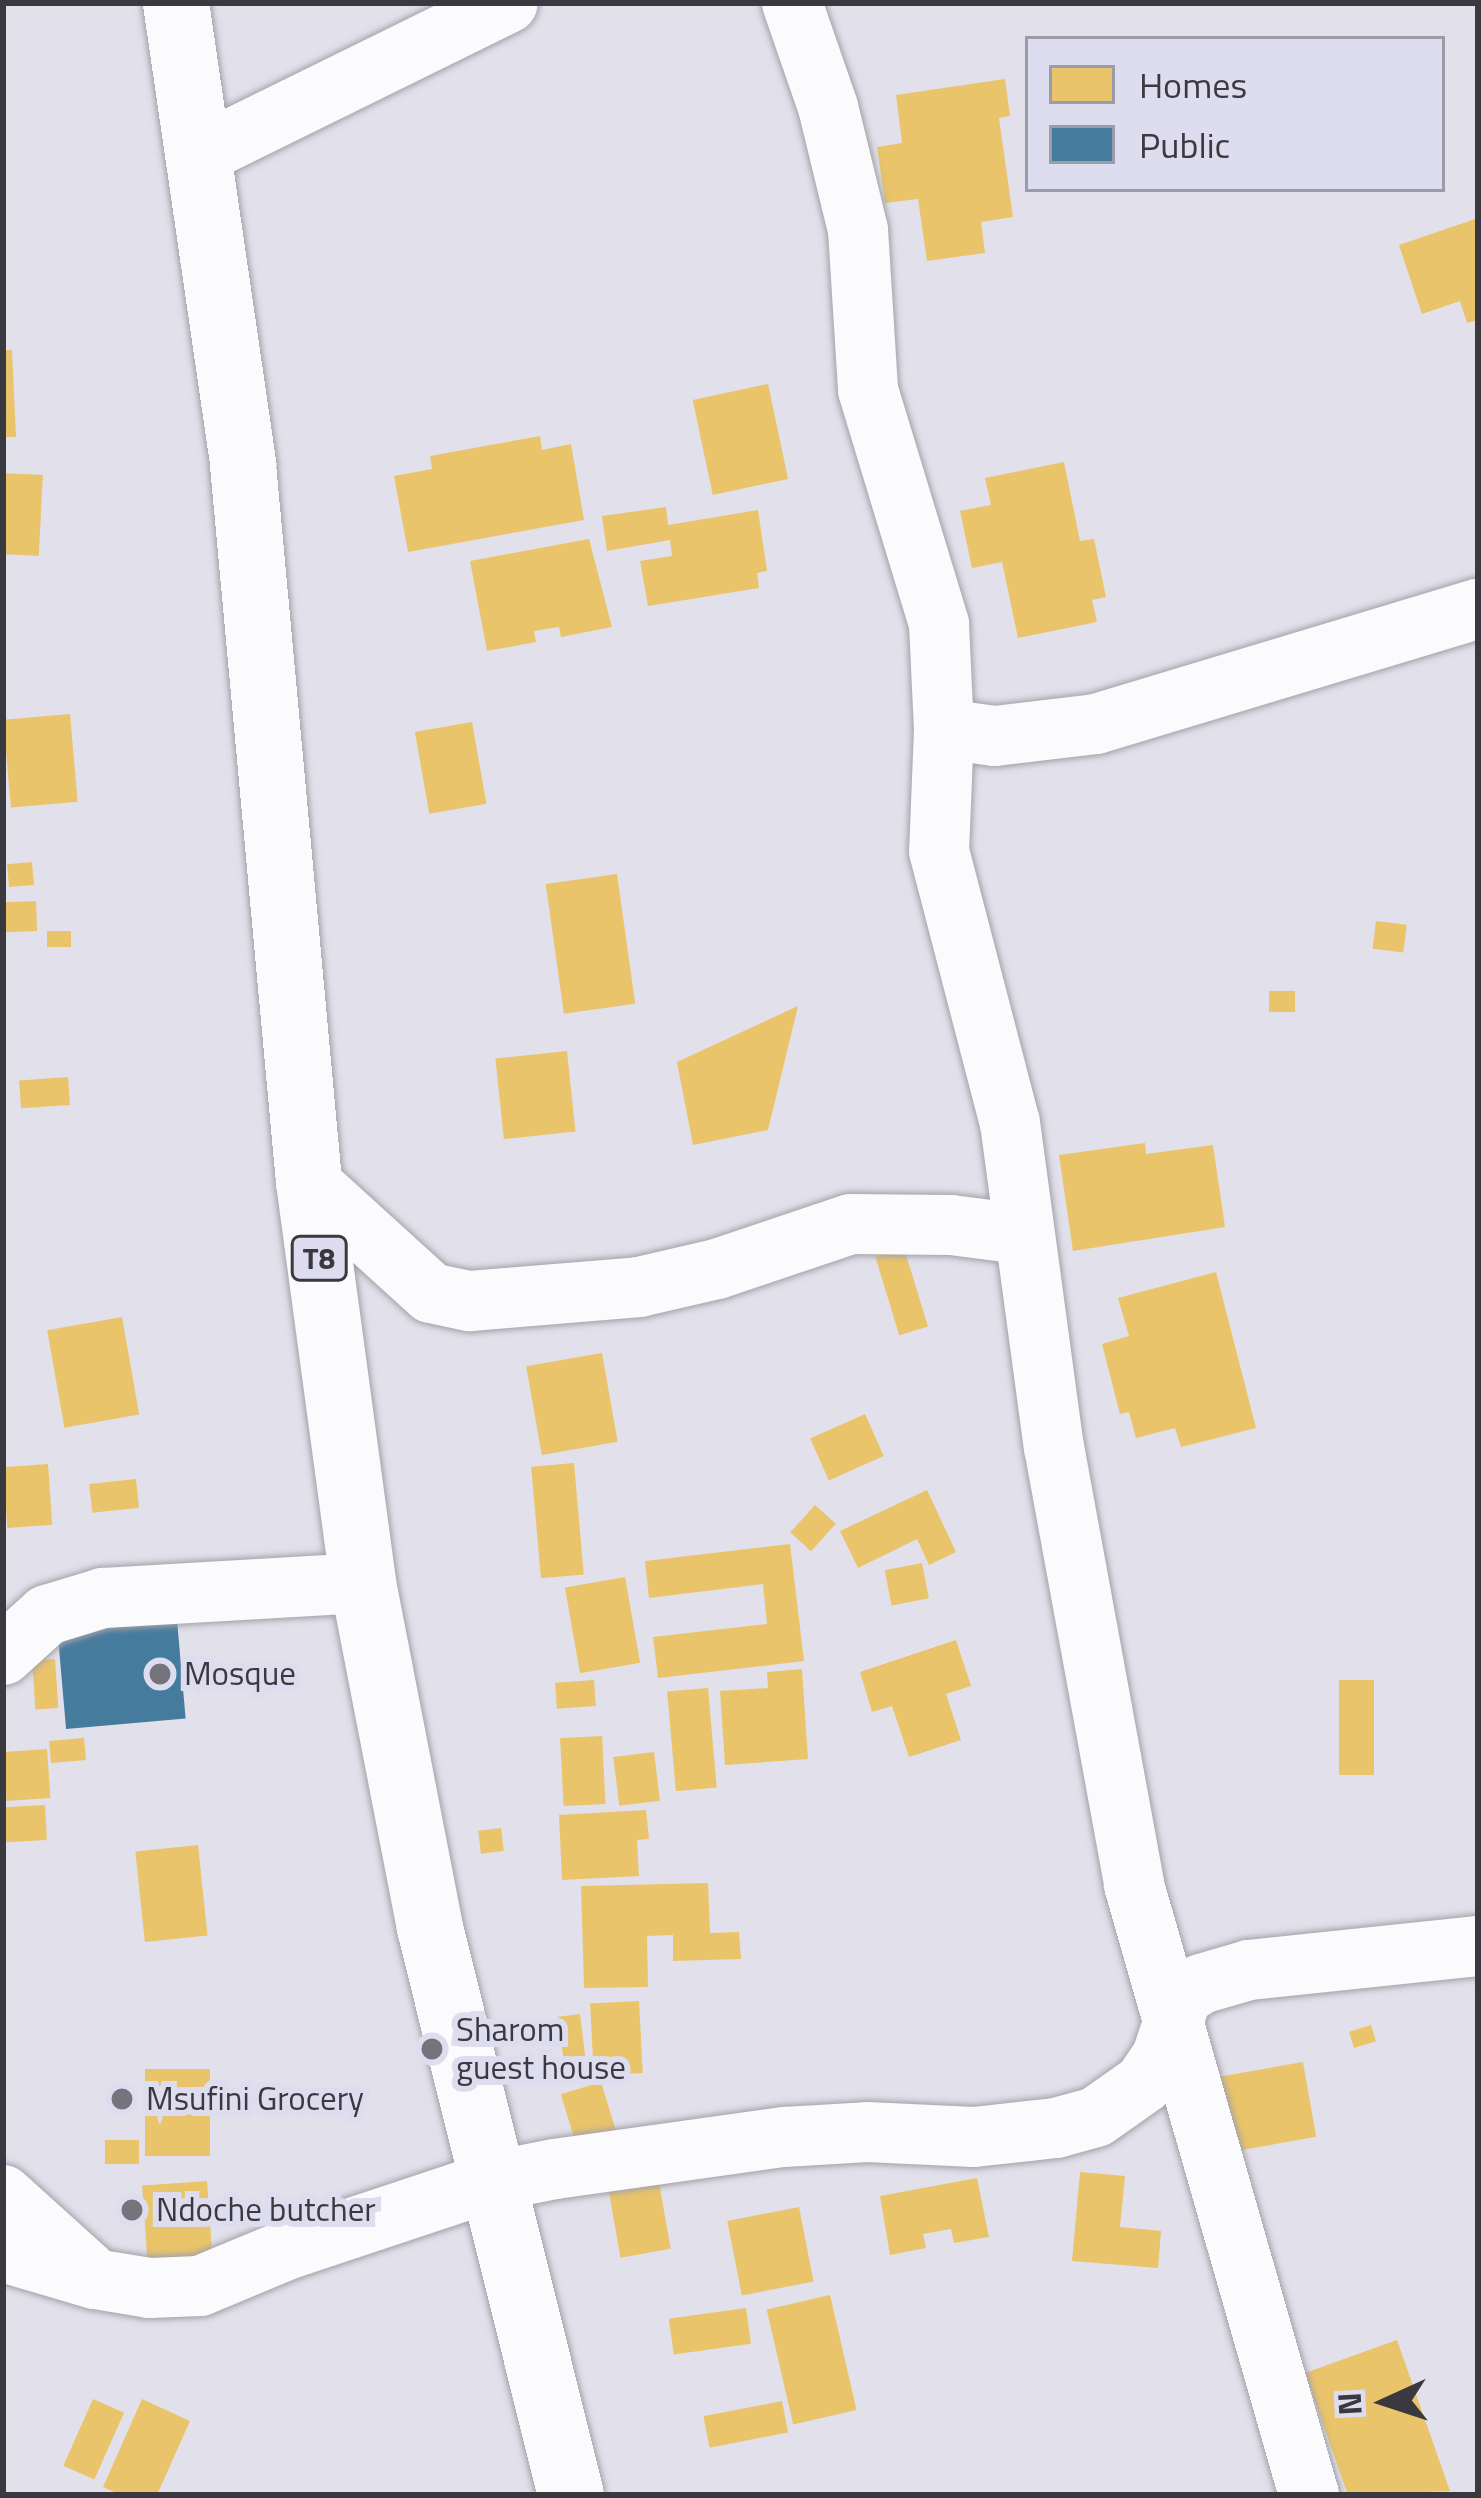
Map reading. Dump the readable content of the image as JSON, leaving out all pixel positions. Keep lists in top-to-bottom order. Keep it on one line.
{"streets":{"highway":["T8"]},"places":["Mosque","Sharom guest house","Msufini Grocery","Ndoche butcher"],"legend":["Homes","Public"],"north":"left"}
